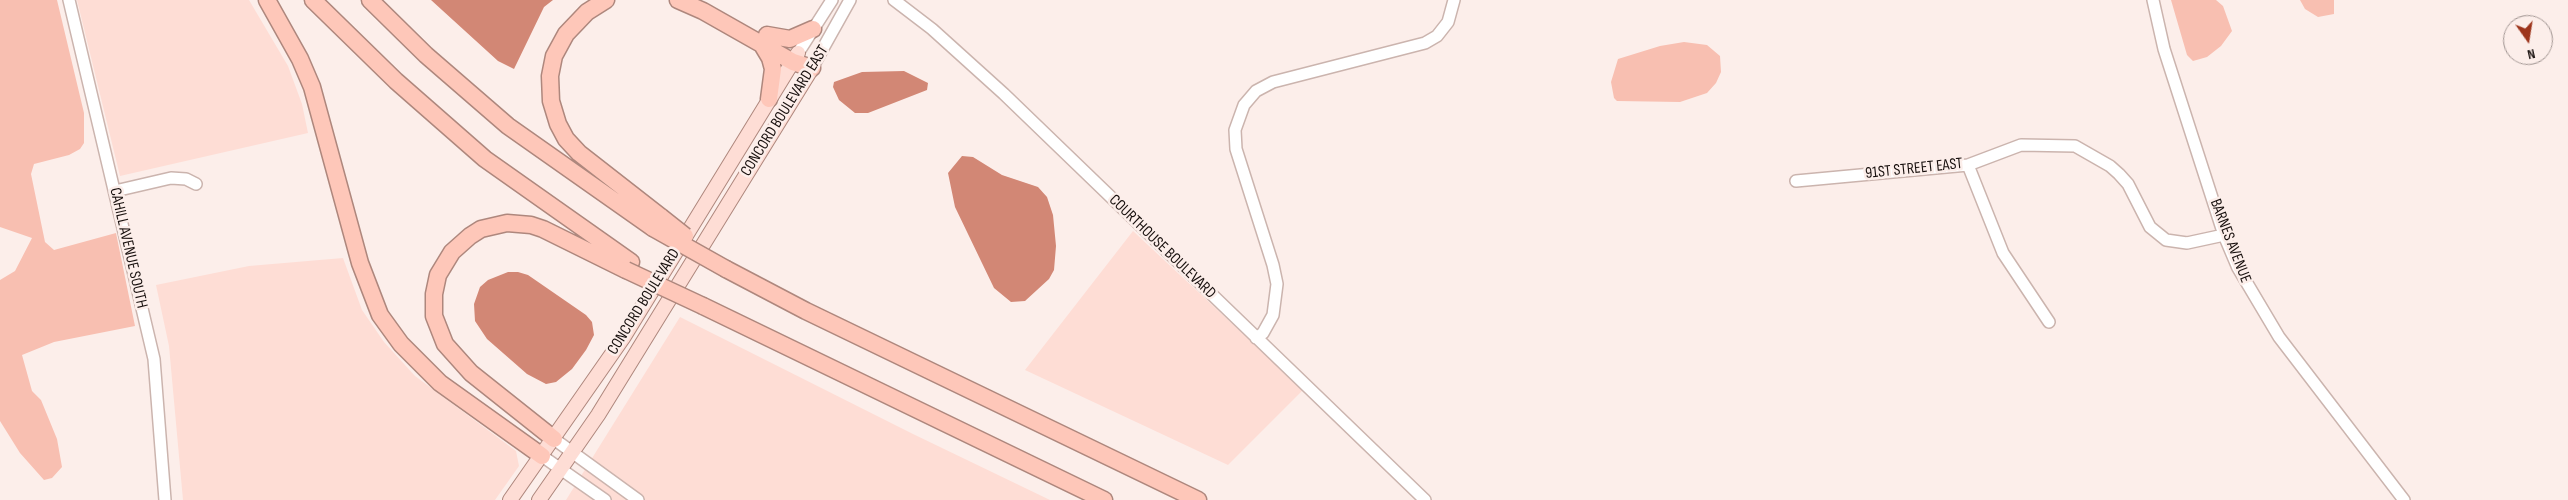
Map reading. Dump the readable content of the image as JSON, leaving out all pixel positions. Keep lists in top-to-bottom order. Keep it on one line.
{"streets":{"main road":["CONCORD BOULEVARD EAST","CONCORD BOULEVARD"],"street":["91ST STREET EAST","BARNES AVENUE","COURTHOUSE BOULEVARD","CAHILL AVENUE SOUTH"]},"crossings":[["CONCORD BOULEVARD EAST","CONCORD BOULEVARD"],["91ST STREET EAST","BARNES AVENUE"]],"north":"bottom"}
